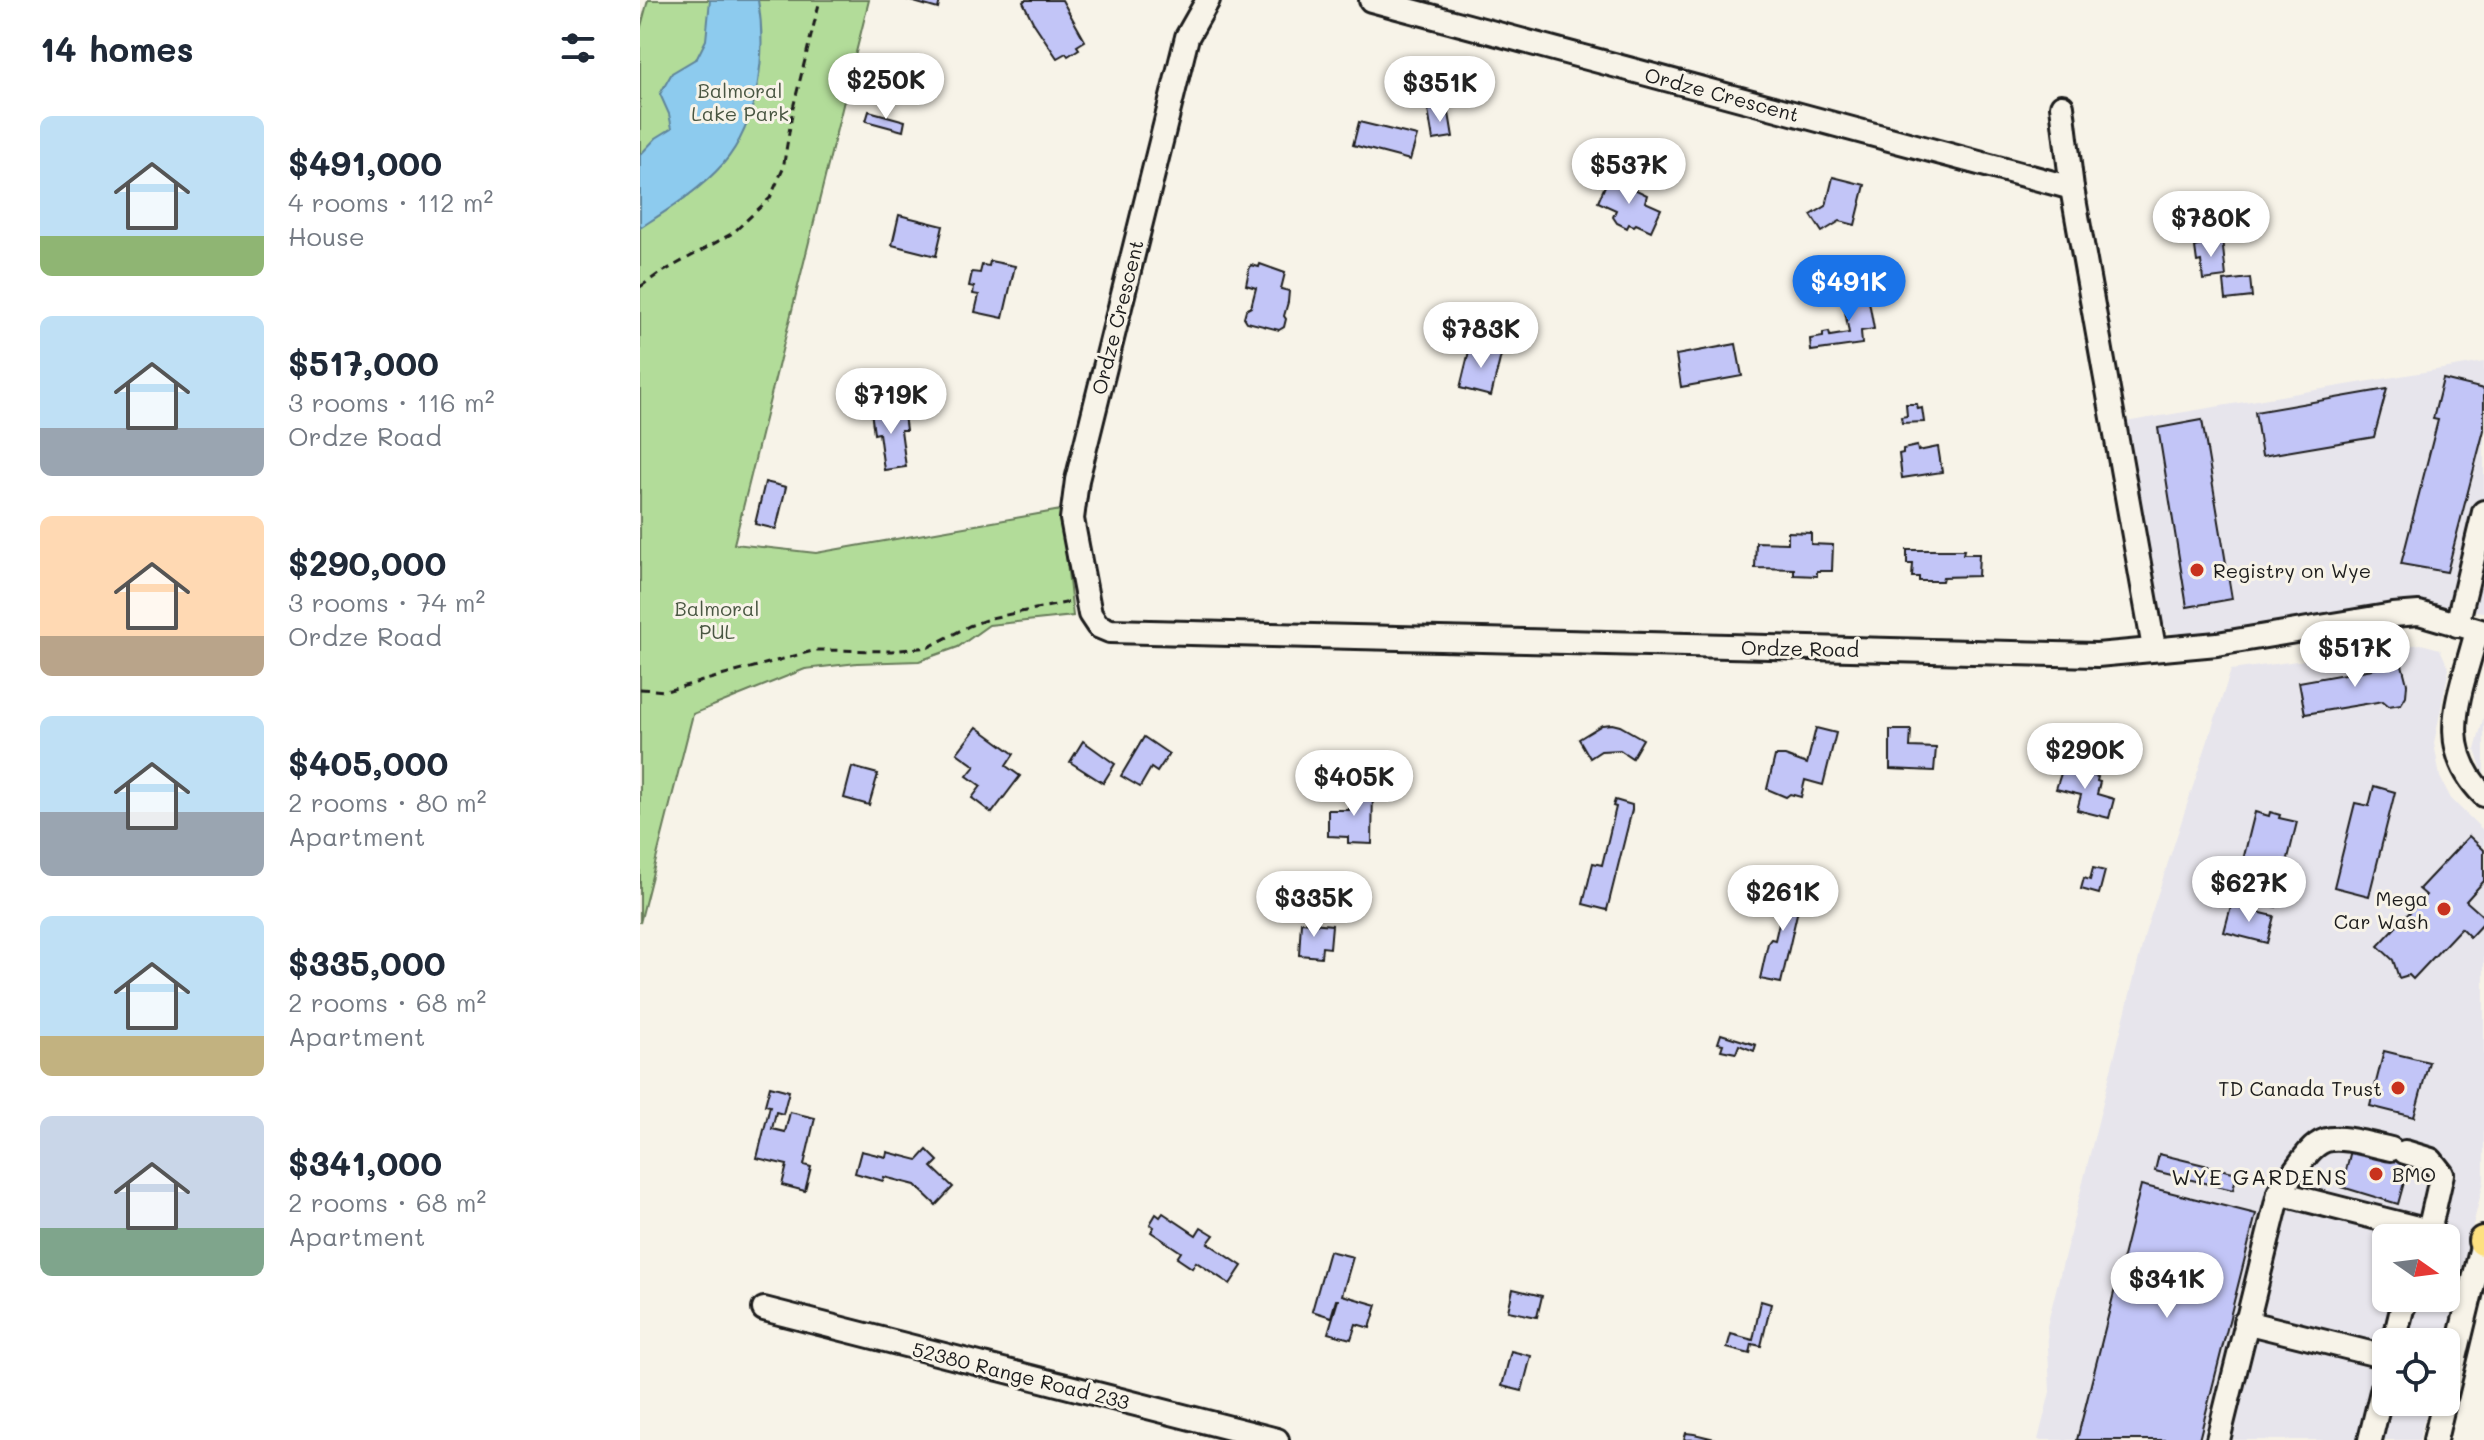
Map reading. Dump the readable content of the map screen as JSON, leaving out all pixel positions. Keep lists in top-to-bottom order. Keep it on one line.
{"streets":{"street":["Ordze Crescent","Ordze Road","52380 Range Road 233"]},"crossings":[["Ordze Crescent","Ordze Road"]],"districts":["WYE GARDENS"],"parks":["Balmoral Lake Park","Balmoral PUL"],"places":["Registry on Wye","Mega Car Wash","TD Canada Trust","BMO"],"north":"right","page":{"heading":"14 homes","price":["$250K","$351K","$537K","$780K","$491K","$783K","$719K","$517K","$290K","$405K","$627K","$261K","$335K","$341K"],"list":[{"name":"$491,000","note":"4 rooms · 112 m² · House"},{"name":"$517,000","note":"3 rooms · 116 m² · Ordze Road"},{"name":"$290,000","note":"3 rooms · 74 m² · Ordze Road"},{"name":"$405,000","note":"2 rooms · 80 m² · Apartment"},{"name":"$335,000","note":"2 rooms · 68 m² · Apartment"},{"name":"$341,000","note":"2 rooms · 68 m² · Apartment"}]}}
